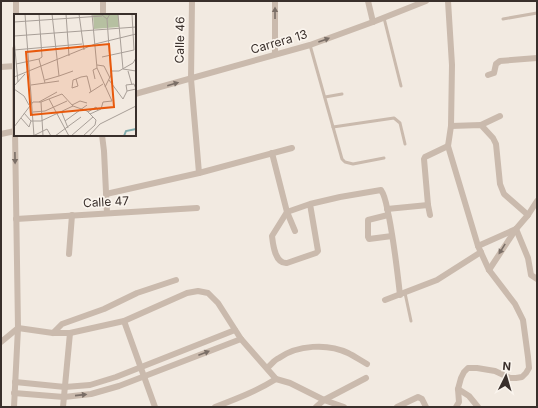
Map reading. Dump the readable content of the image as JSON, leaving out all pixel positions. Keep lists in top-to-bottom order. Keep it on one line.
{"streets":{"street":["Calle 46","Carrera 13","Calle 47"]},"crossings":[["Calle 46","Carrera 13"]],"one_way":["Carrera 13"],"north":"top"}
